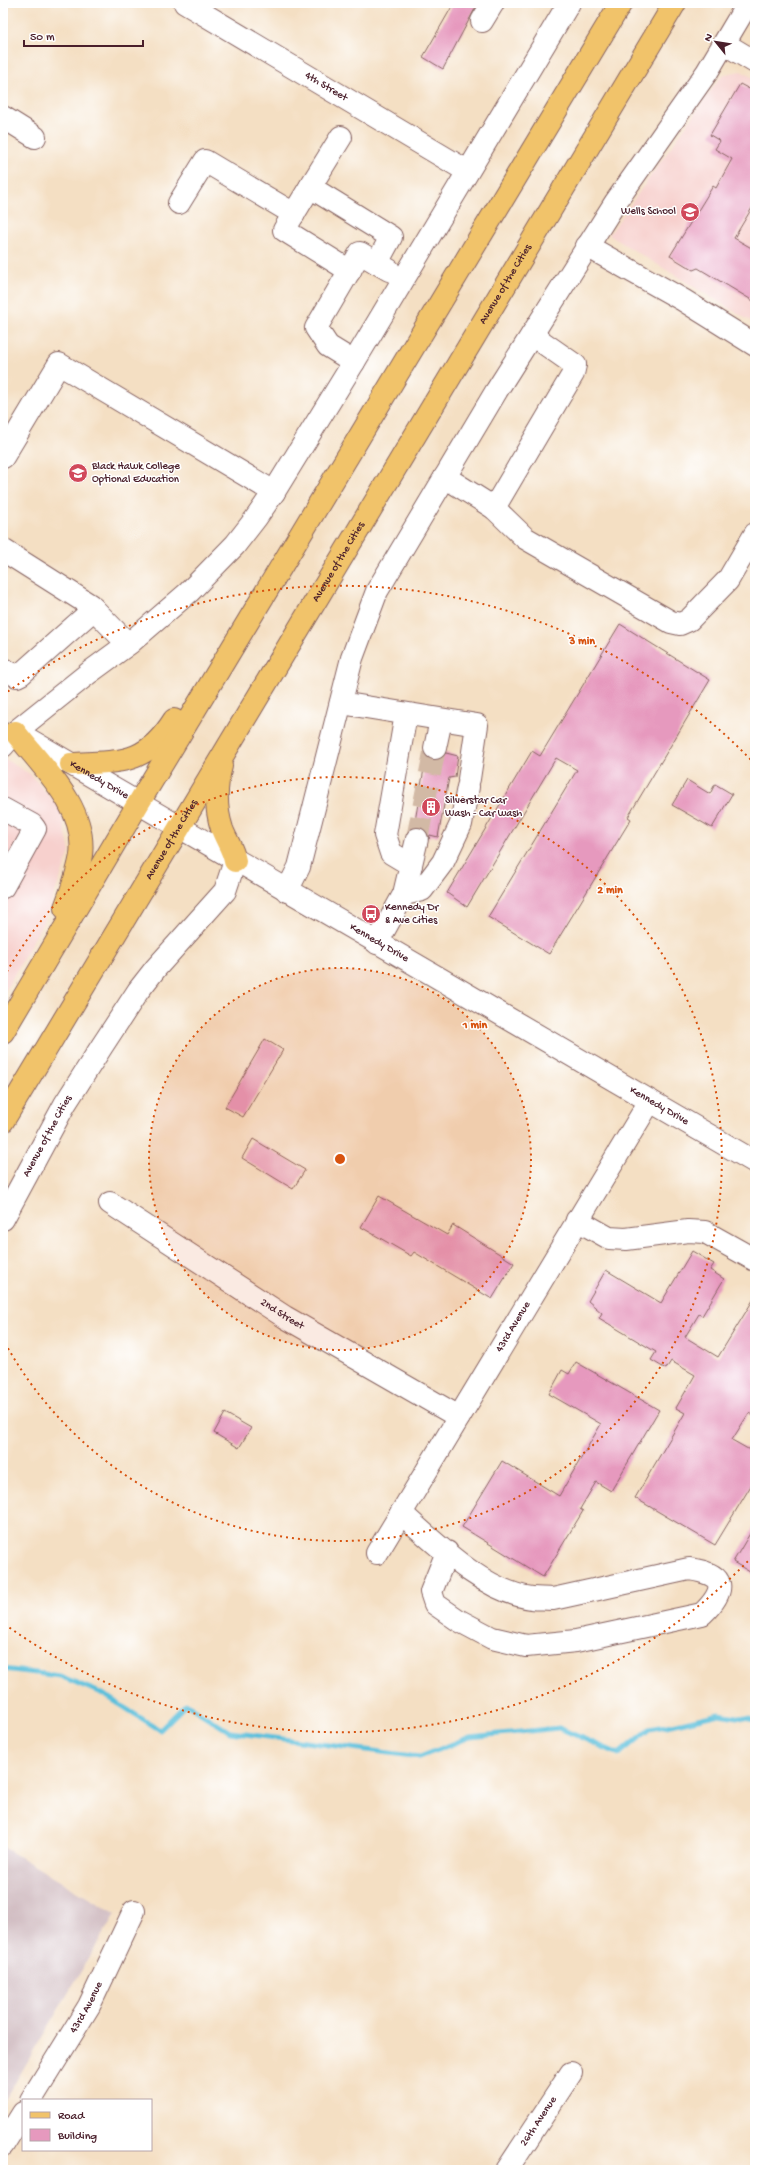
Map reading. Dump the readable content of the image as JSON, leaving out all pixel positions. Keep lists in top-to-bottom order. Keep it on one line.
{"streets":{"main road":["Avenue of the Cities"],"street":["4th Street","Kennedy Drive","2nd Street","43rd Avenue","26th Avenue"]},"crossings":[["Avenue of the Cities","Kennedy Drive"],["Kennedy Drive","43rd Avenue"],["2nd Street","43rd Avenue"]],"places":{"school or university":["Wells School","Black Hawk College Optional Education"],"building":["Silverstar Car Wash - Car wash"],"bus stop":["Kennedy Dr & Ave Cities"]},"legend":["Road","Building"],"scale_bar":"50 m","north":"top left","rings":["3 min","2 min","1 min"]}
